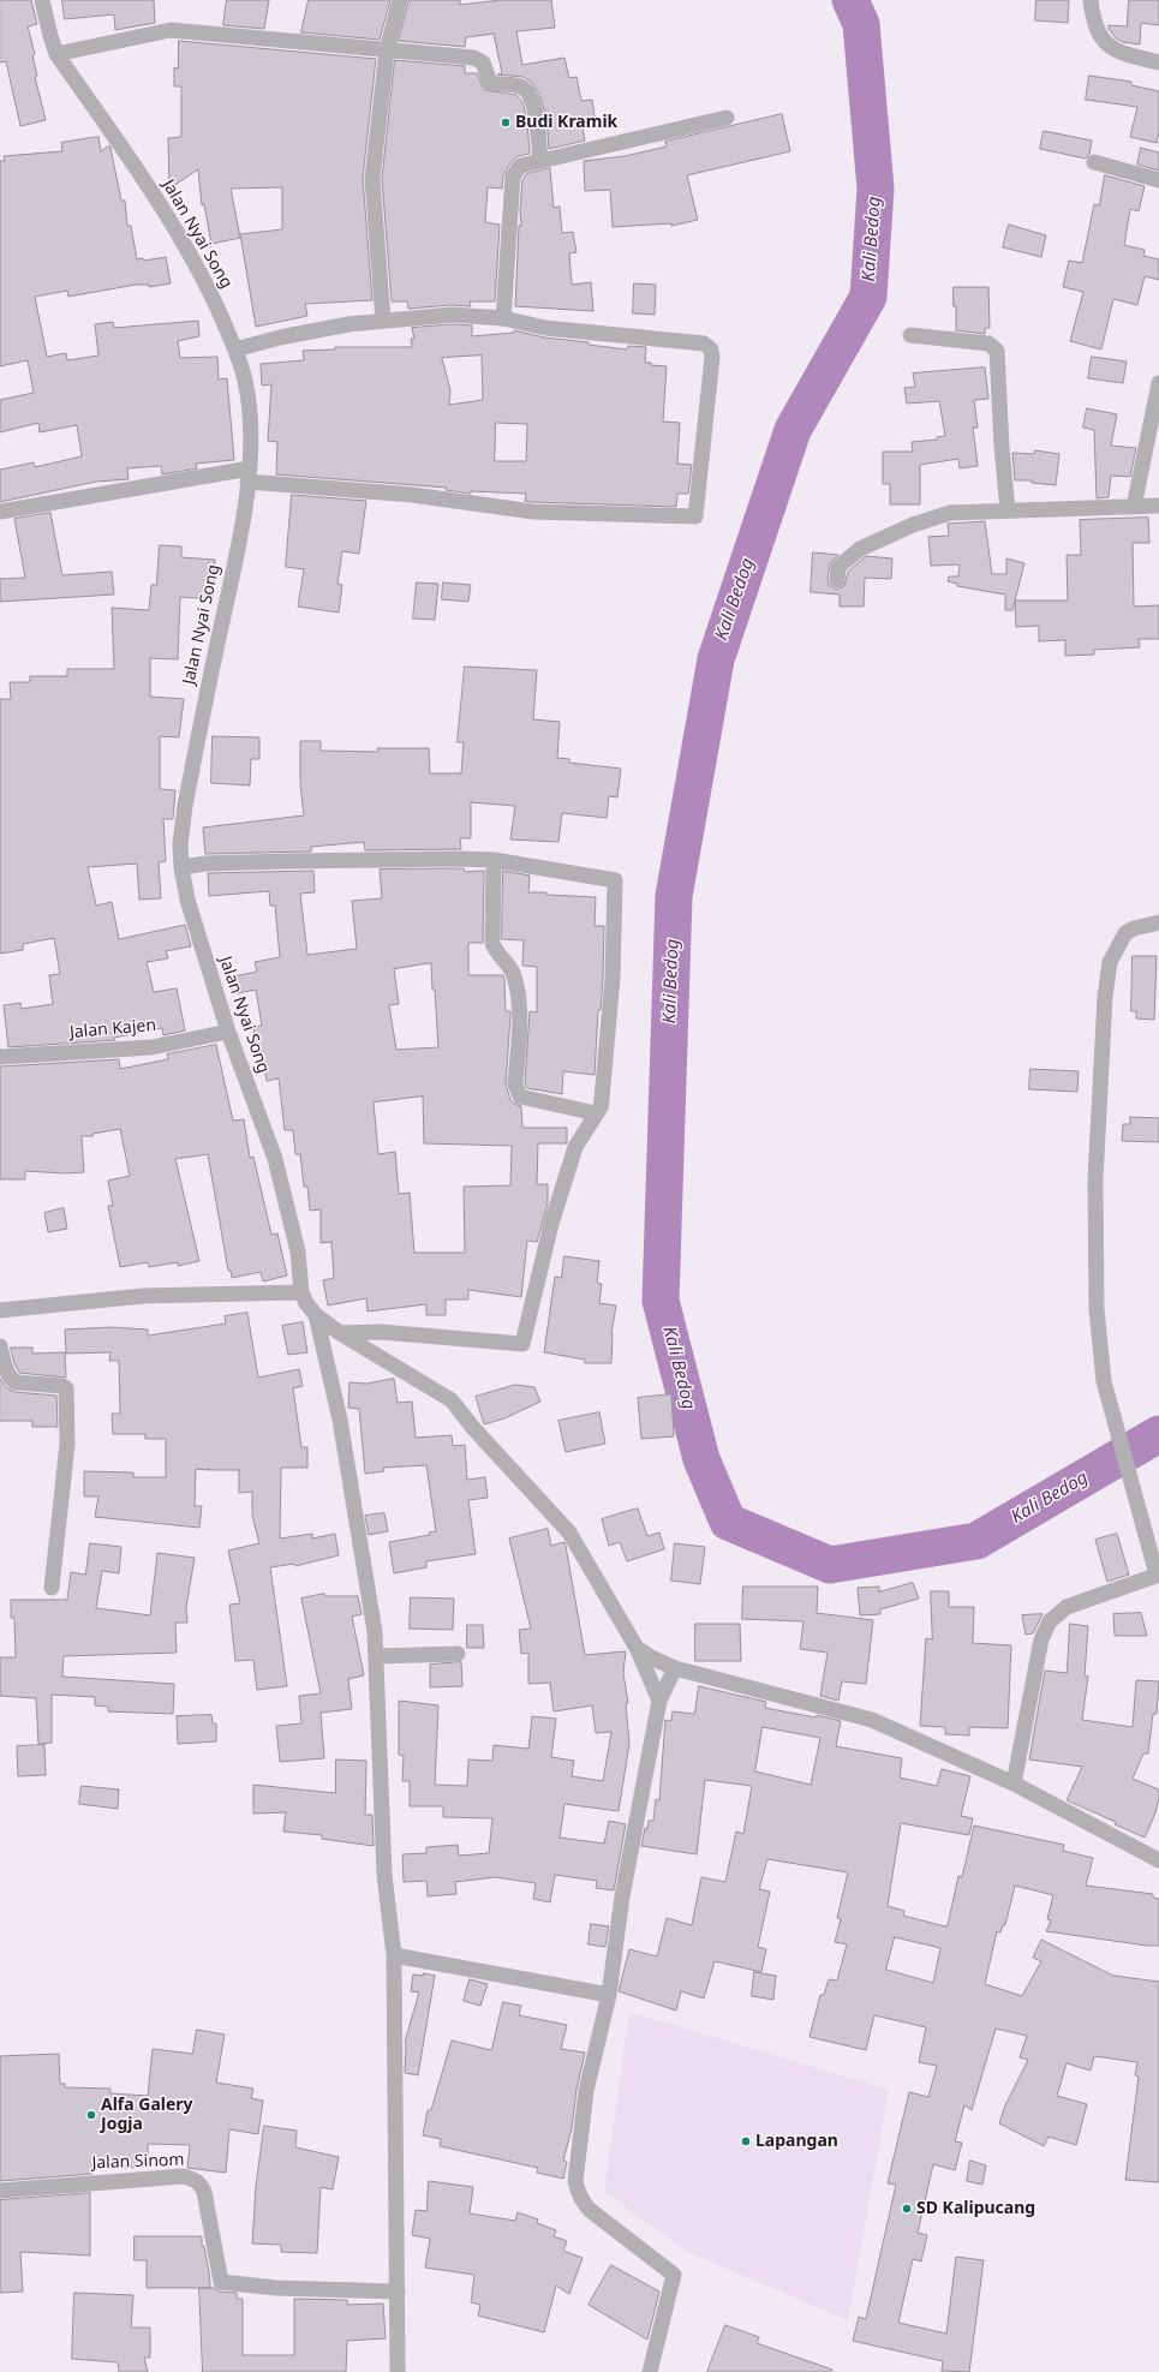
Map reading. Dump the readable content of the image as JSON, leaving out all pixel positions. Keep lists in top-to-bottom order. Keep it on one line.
{"streets":{"street":["Jalan Nyai Song","Jalan Kajen","Jalan Sinom"]},"crossings":[["Jalan Nyai Song","Jalan Kajen"]],"water":["Kali Bedog"],"places":["Budi Kramik","Alfa Galery Jogja","Lapangan","SD Kalipucang"]}
